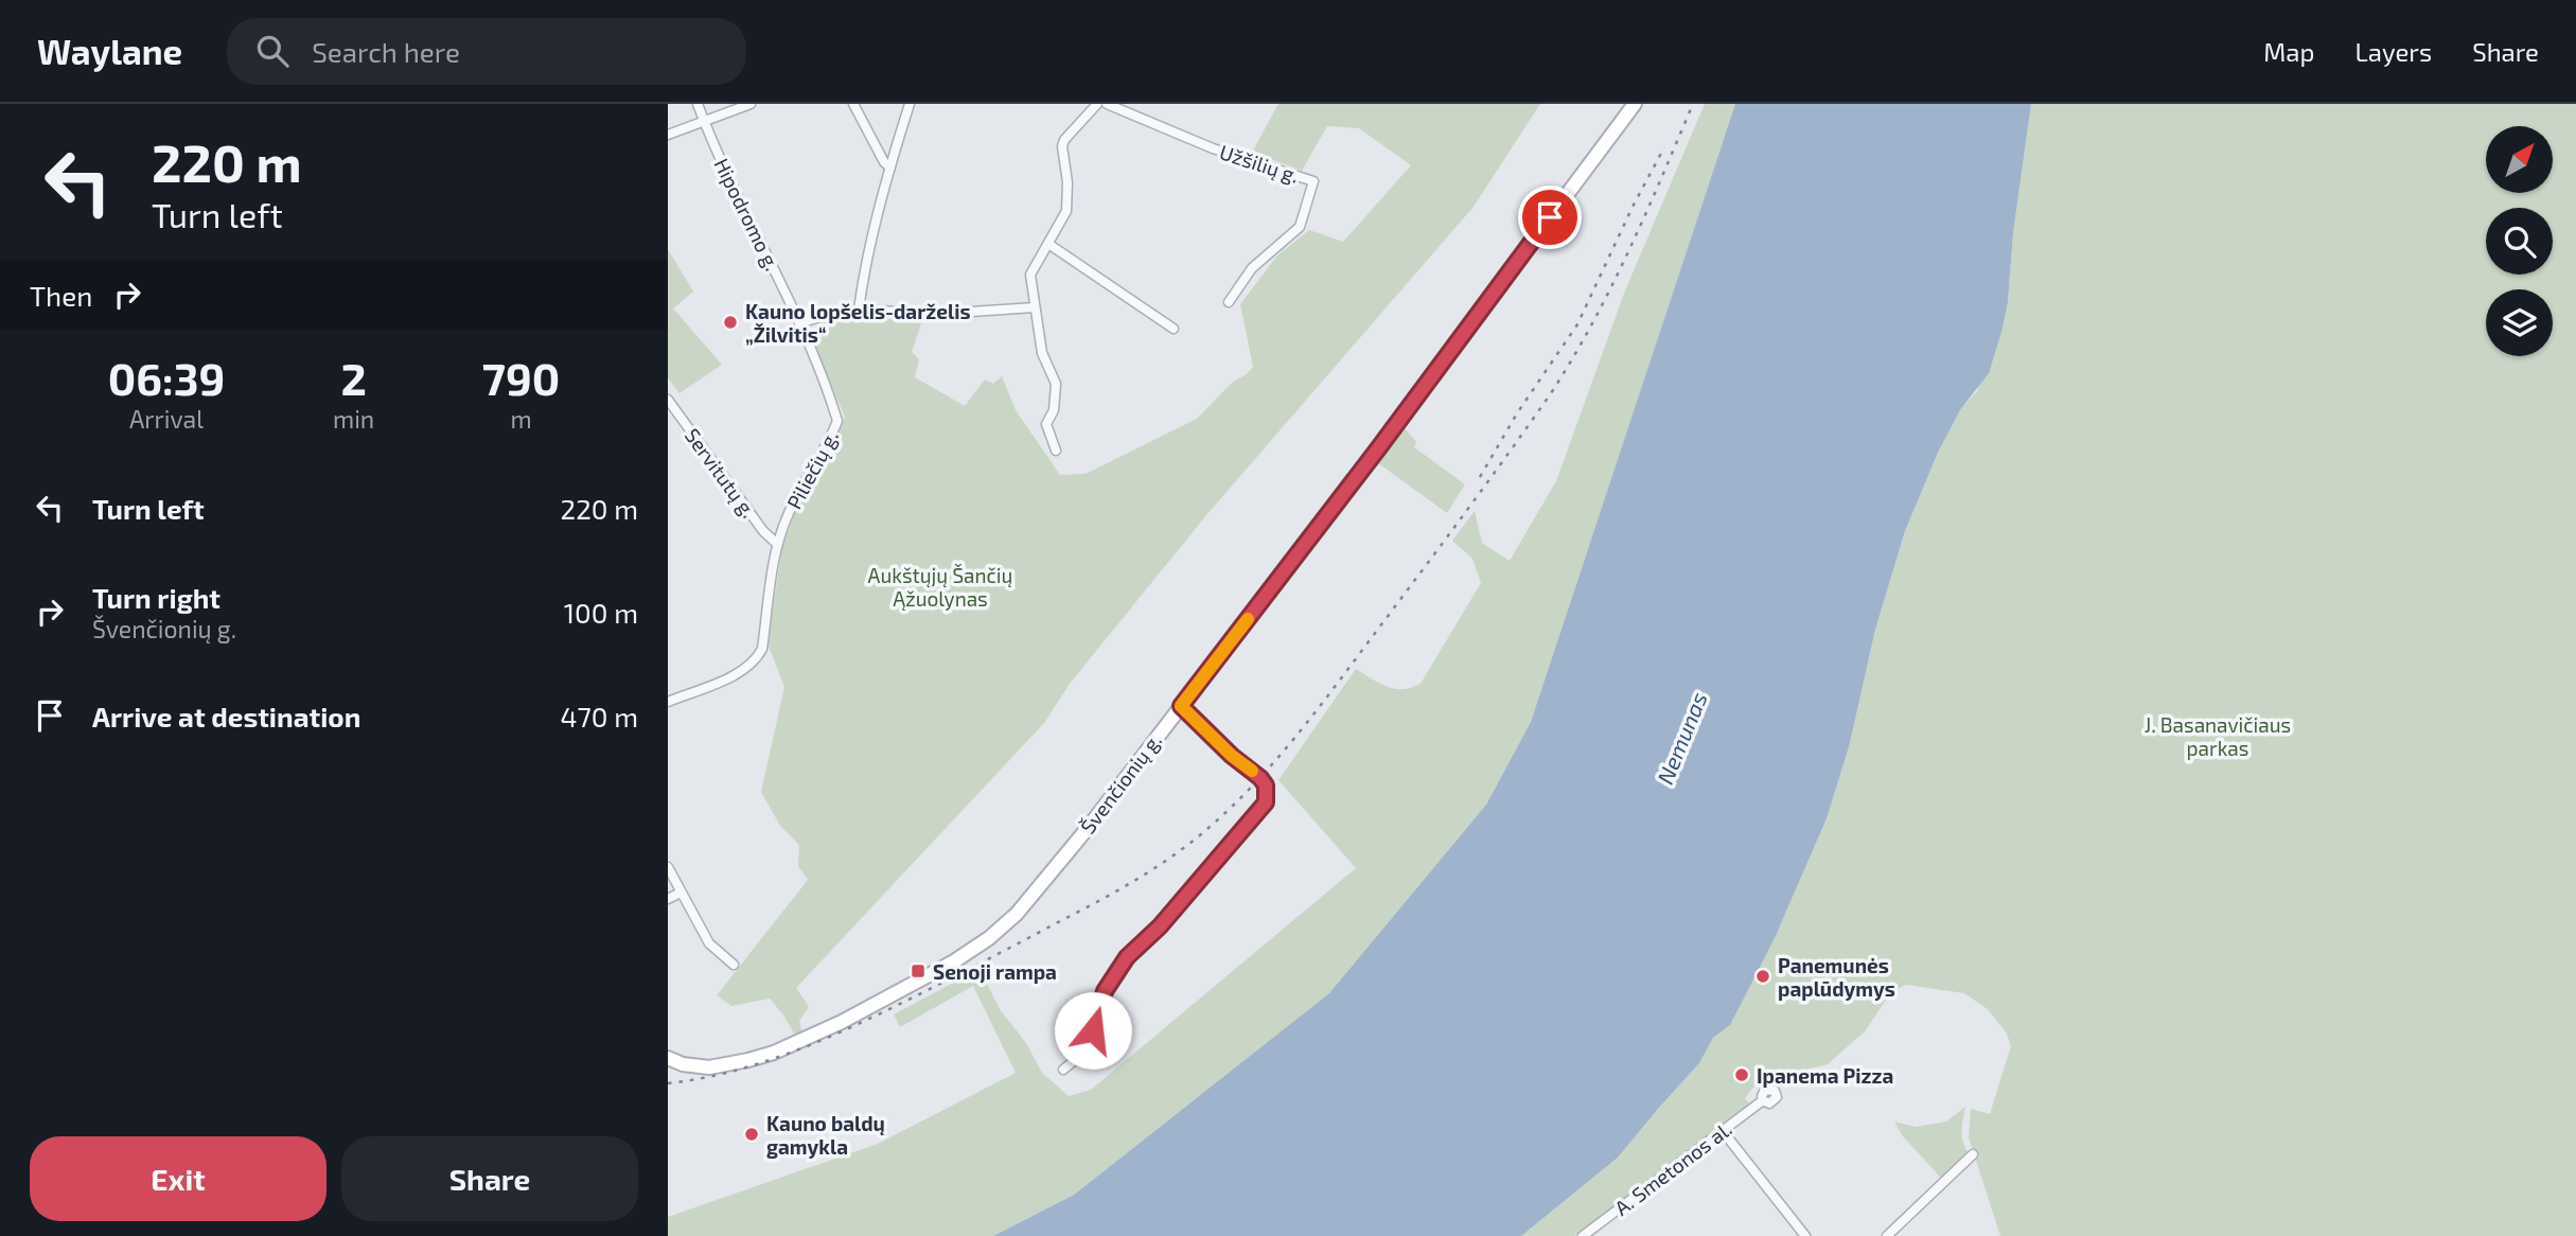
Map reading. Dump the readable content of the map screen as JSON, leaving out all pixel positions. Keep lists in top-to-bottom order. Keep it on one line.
{"streets":{"street":["Užšilių g.","Hipodromo g.","Piliečių g.","Servitutų g.","Švenčionių g.","A. Smetonos al."]},"crossings":[["Hipodromo g.","Piliečių g."],["Piliečių g.","Servitutų g."]],"water":["Nemunas"],"parks":["Aukštųjų Šančių Ąžuolynas","J. Basanavičiaus parkas"],"places":{"other":["Kauno lopšelis-darželis „Žilvitis“","Panemunės paplūdymys","Ipanema Pizza","Kauno baldų gamykla"],"transit":["Senoji rampa"]},"north":"top right","page":{"header":"Waylane","search":"Search here","nav":["Map","Layers","Share"],"turn":["220 m","Turn left"],"then":"Then","eta":["06:39","Arrival","2","min","790","m"],"list":[{"name":"Turn left","value":"220 m"},{"name":"Turn right","note":"Švenčionių g.","value":"100 m"},{"name":"Arrive at destination","value":"470 m"}],"buttons":["Exit","Share"]}}
